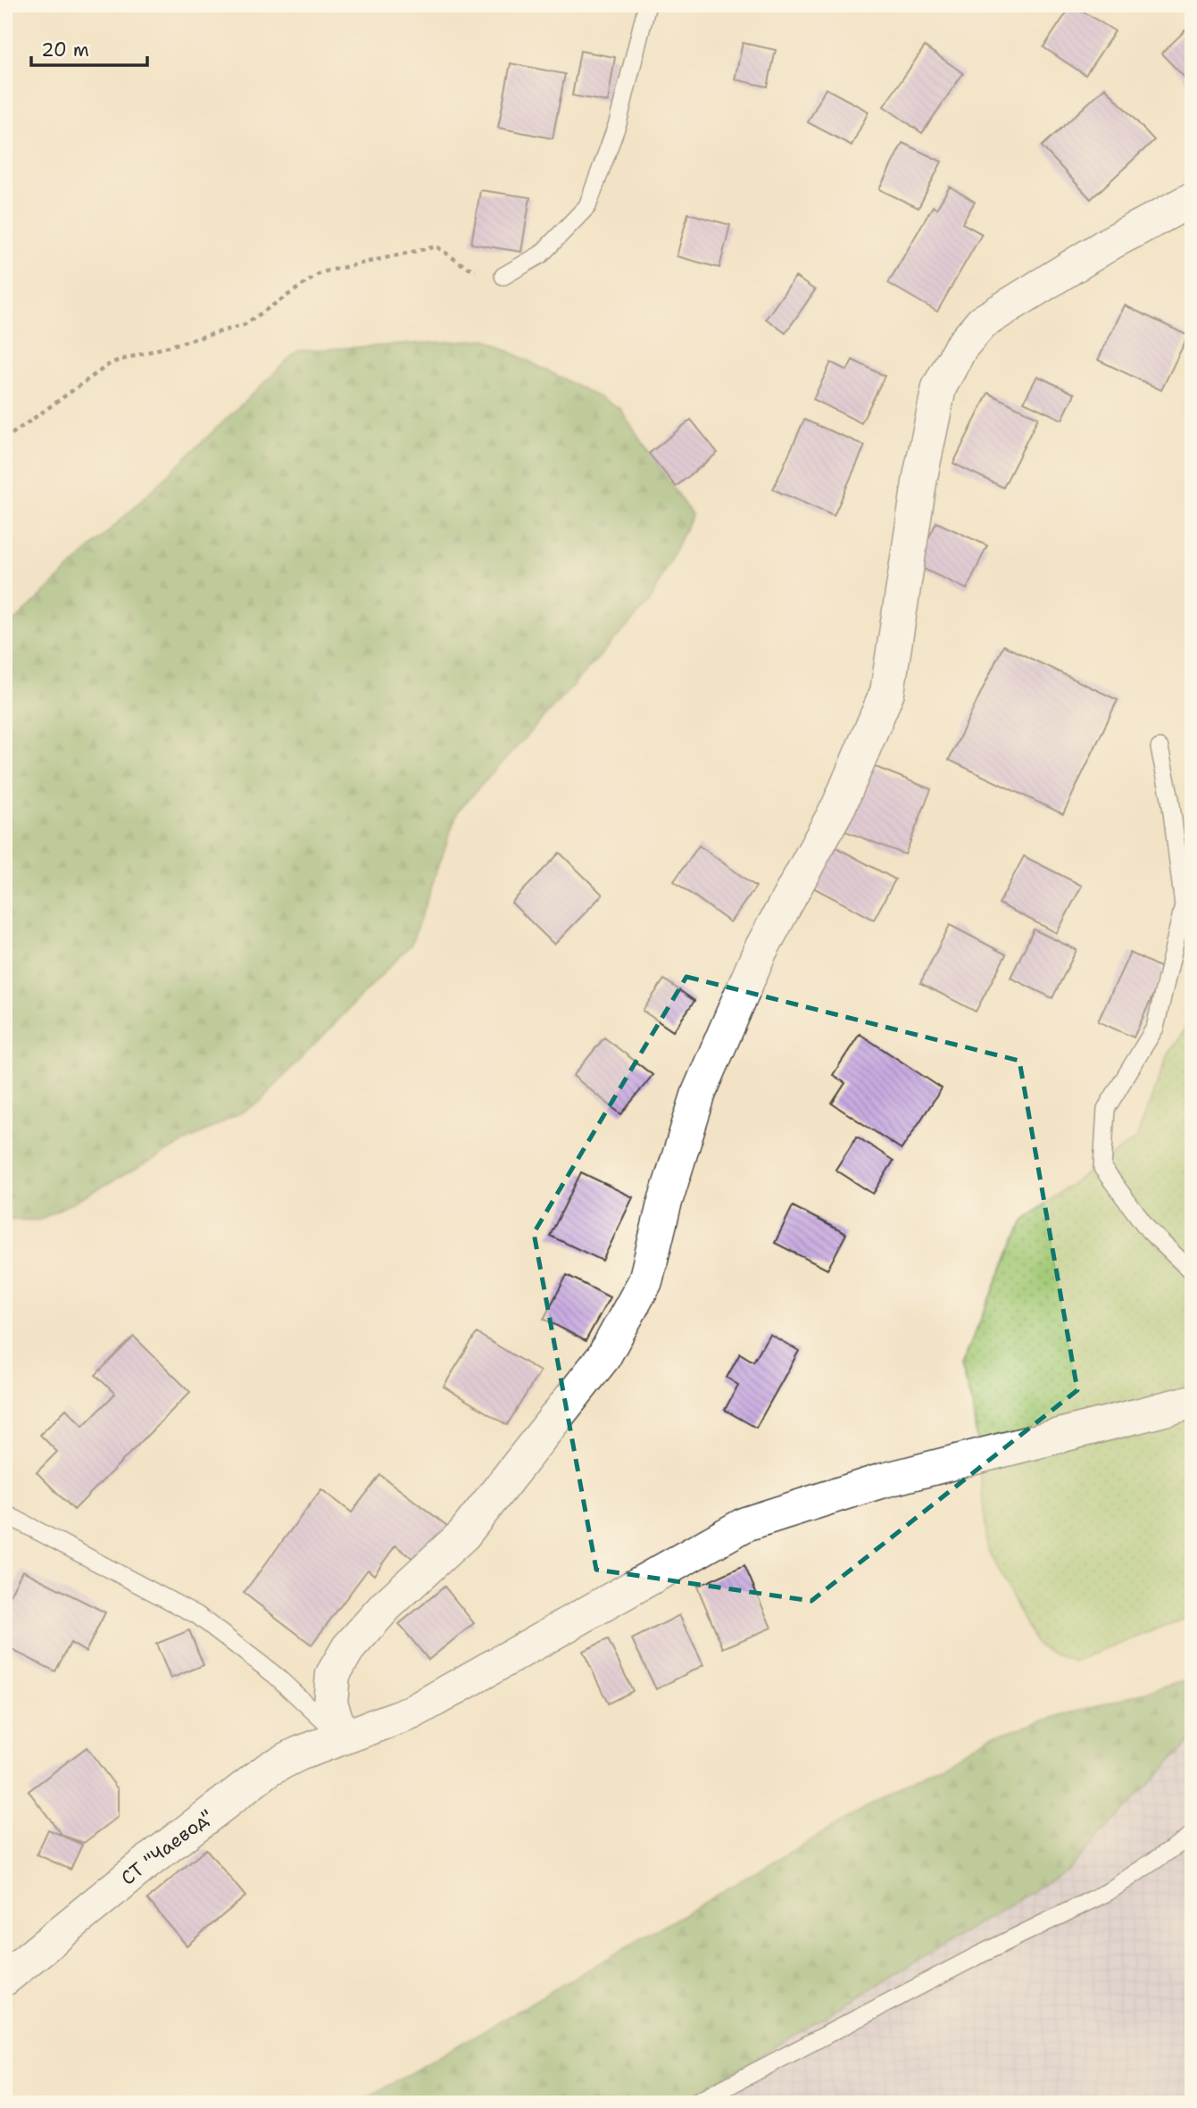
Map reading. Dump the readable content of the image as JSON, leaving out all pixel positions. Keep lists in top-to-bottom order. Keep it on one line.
{"streets":{"street":["СТ \"Чаевод\""]},"scale_bar":"20 m"}
